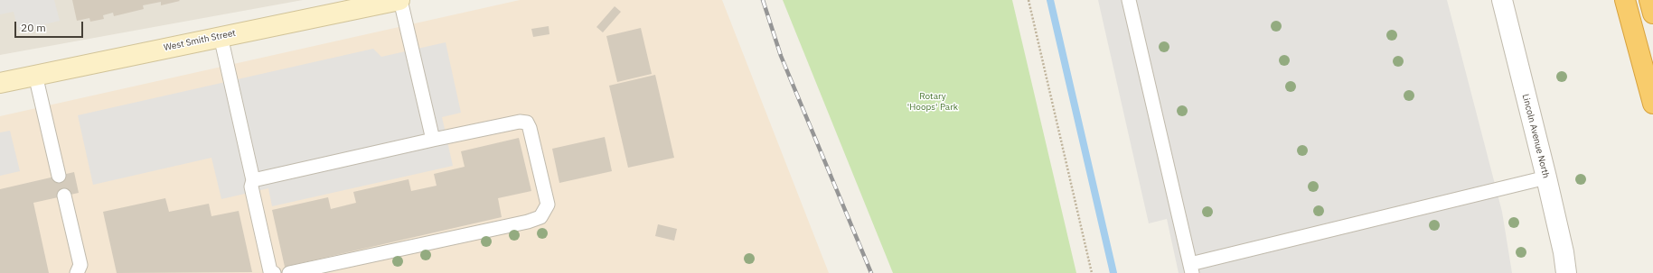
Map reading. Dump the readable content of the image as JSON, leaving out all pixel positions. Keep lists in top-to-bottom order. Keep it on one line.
{"streets":{"main road":["West Smith Street"],"street":["Lincoln Avenue North"]},"parks":["Rotary 'Hoops' Park"],"scale_bar":"20 m"}
